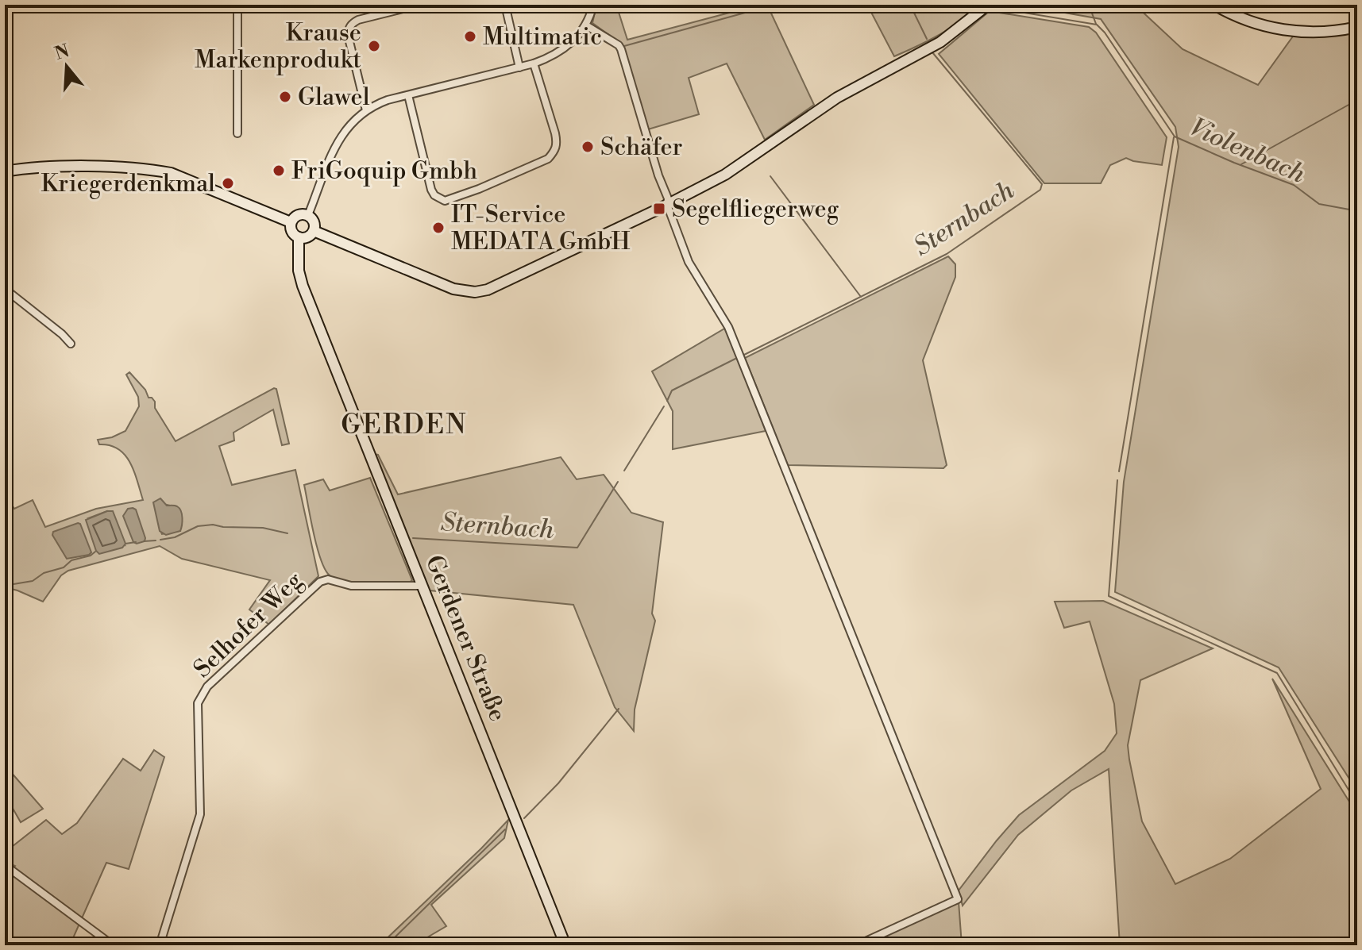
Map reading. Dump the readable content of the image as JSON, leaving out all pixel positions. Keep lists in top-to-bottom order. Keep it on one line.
{"streets":{"main road":["Gerdener Straße"],"street":["Selhofer Weg"]},"crossings":[["Selhofer Weg","Gerdener Straße"]],"districts":["GERDEN"],"water":["Violenbach","Sternbach"],"places":{"other":["Multimatic","Krause Markenprodukt","Glawel","Schäfer","FriGoquip Gmbh","Kriegerdenkmal","IT-Service MEDATA GmbH"],"transit":["Segelfliegerweg"]},"north":"top"}
